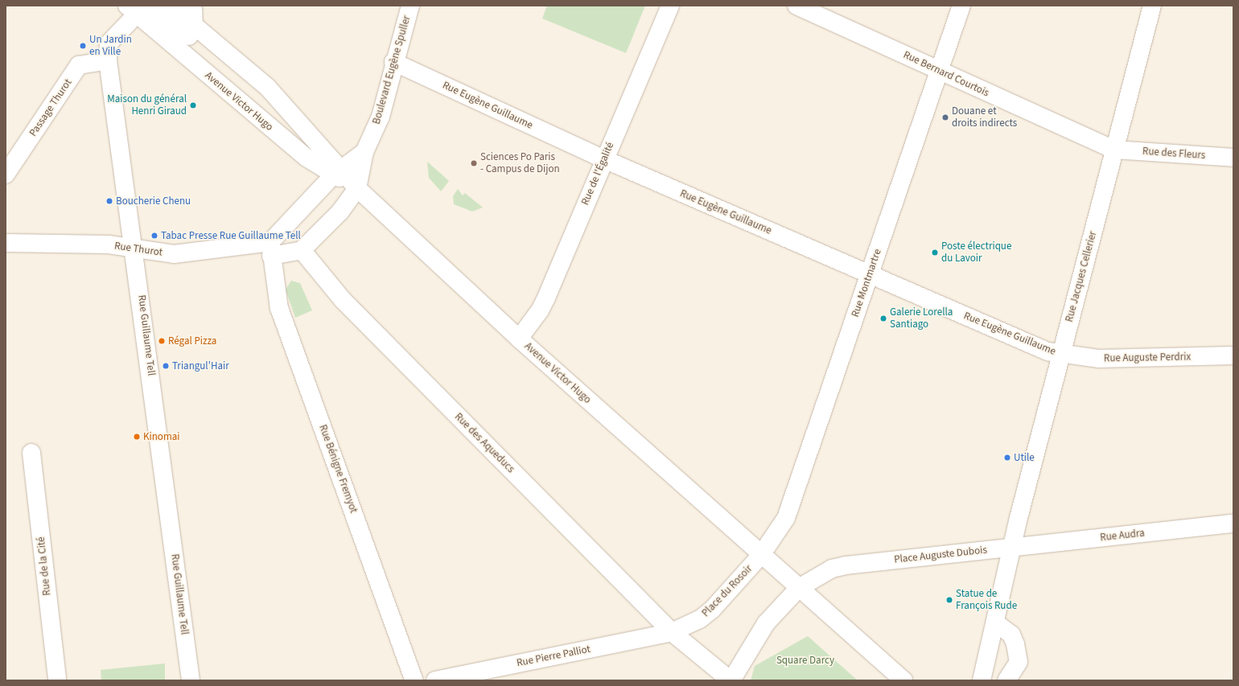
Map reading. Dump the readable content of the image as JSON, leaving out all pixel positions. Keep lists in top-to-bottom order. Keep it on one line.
{"streets":{"street":["Boulevard Eugène Spuller","Rue Bernard Courtois","Avenue Victor Hugo","Rue Eugène Guillaume","Passage Thurot","Rue des Fleurs","Rue de l'Égalité","Rue Thurot","Rue Jacques Cellerier","Rue Montmartre","Rue Guillaume Tell","Rue Auguste Perdrix","Rue des Aqueducs","Rue Bénigne Fremyot","Rue Audra","Place Auguste Dubois","Rue de la Cité","Place du Rosoir","Rue Pierre Palliot"]},"crossings":[["Boulevard Eugène Spuller","Avenue Victor Hugo"],["Boulevard Eugène Spuller","Rue Eugène Guillaume"],["Rue Bernard Courtois","Rue des Fleurs"],["Rue Bernard Courtois","Rue Jacques Cellerier"],["Rue Bernard Courtois","Rue Montmartre"],["Avenue Victor Hugo","Rue de l'Égalité"],["Avenue Victor Hugo","Rue Montmartre"],["Avenue Victor Hugo","Rue Guillaume Tell"],["Avenue Victor Hugo","Place Auguste Dubois"],["Avenue Victor Hugo","Place du Rosoir"],["Rue Eugène Guillaume","Rue de l'Égalité"],["Rue Eugène Guillaume","Rue Jacques Cellerier"],["Rue Eugène Guillaume","Rue Montmartre"],["Rue Eugène Guillaume","Rue Auguste Perdrix"],["Passage Thurot","Rue Guillaume Tell"],["Rue des Fleurs","Rue Jacques Cellerier"],["Rue Thurot","Rue Guillaume Tell"],["Rue Thurot","Rue des Aqueducs"],["Rue Thurot","Rue Bénigne Fremyot"],["Rue Jacques Cellerier","Rue Auguste Perdrix"],["Rue Jacques Cellerier","Rue Audra"],["Rue Jacques Cellerier","Place Auguste Dubois"],["Rue Montmartre","Place du Rosoir"],["Rue des Aqueducs","Place du Rosoir"],["Rue des Aqueducs","Rue Pierre Palliot"],["Rue Audra","Place Auguste Dubois"],["Place du Rosoir","Rue Pierre Palliot"]],"parks":["Square Darcy"],"places":["Un Jardin en Ville","Maison du général Henri Giraud","Douane et droits indirects","Sciences Po Paris - Campus de Dijon","Boucherie Chenu","Tabac Presse Rue Guillaume Tell","Poste électrique du Lavoir","Galerie Lorella Santiago","Régal Pizza","Triangul'Hair","Kinomai","Utile","Statue de François Rude"]}
